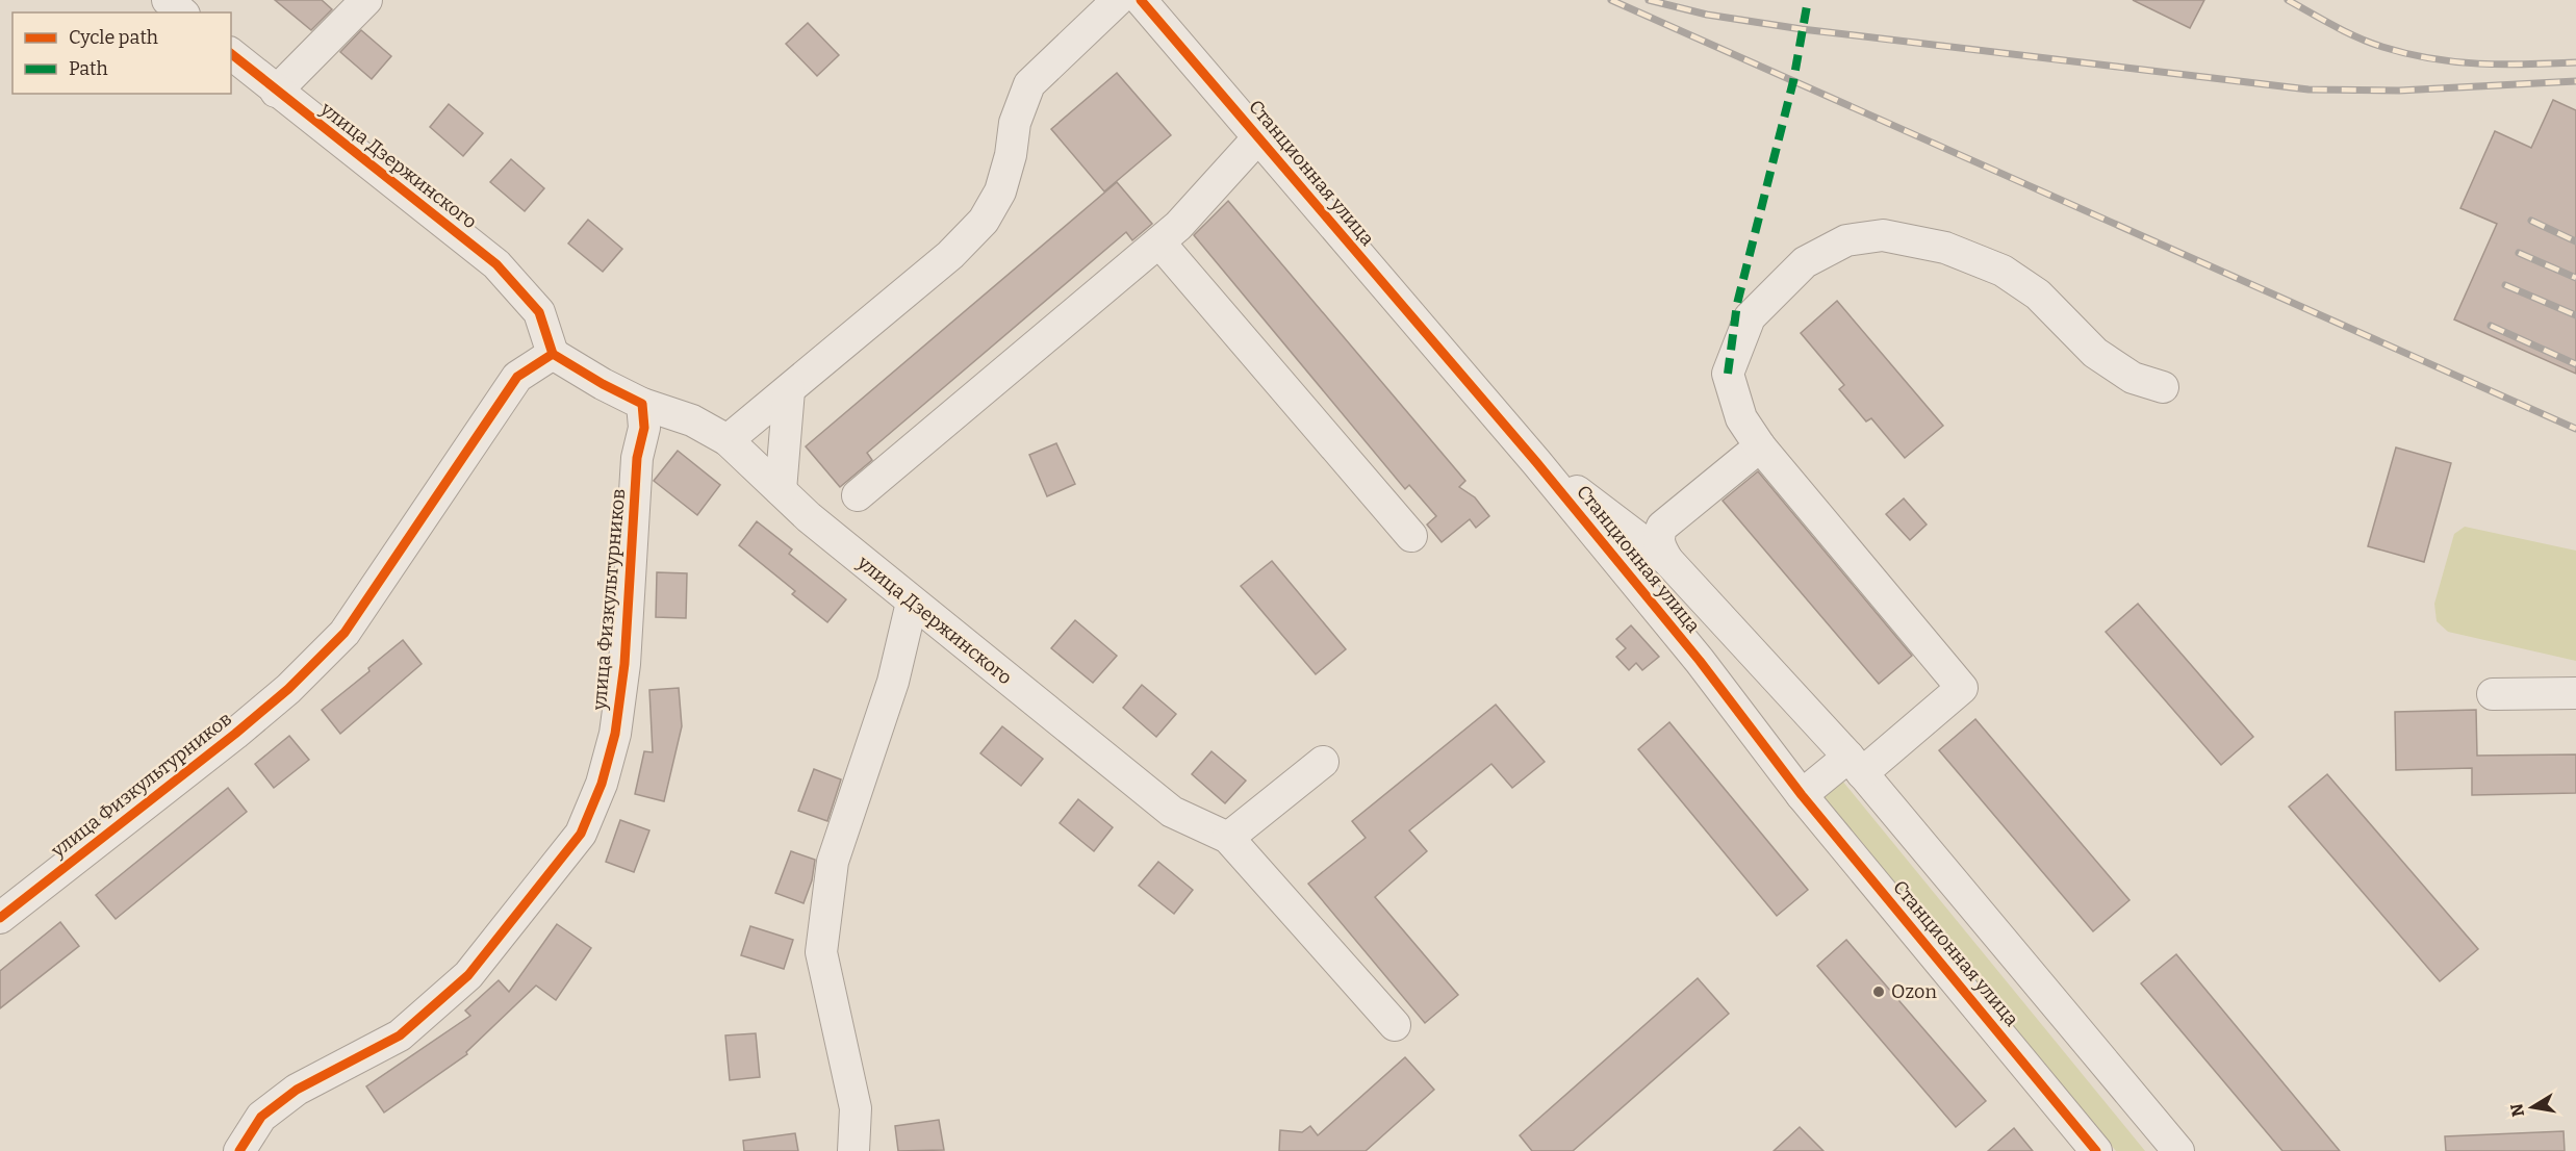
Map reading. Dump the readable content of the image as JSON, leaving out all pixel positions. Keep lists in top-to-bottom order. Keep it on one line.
{"streets":{"street":["улица Дзержинского","Станционная улица","улица Физкультурников"]},"crossings":[["улица Дзержинского","улица Физкультурников"]],"places":["Ozon"],"legend":["Cycle path","Path"],"north":"left"}
